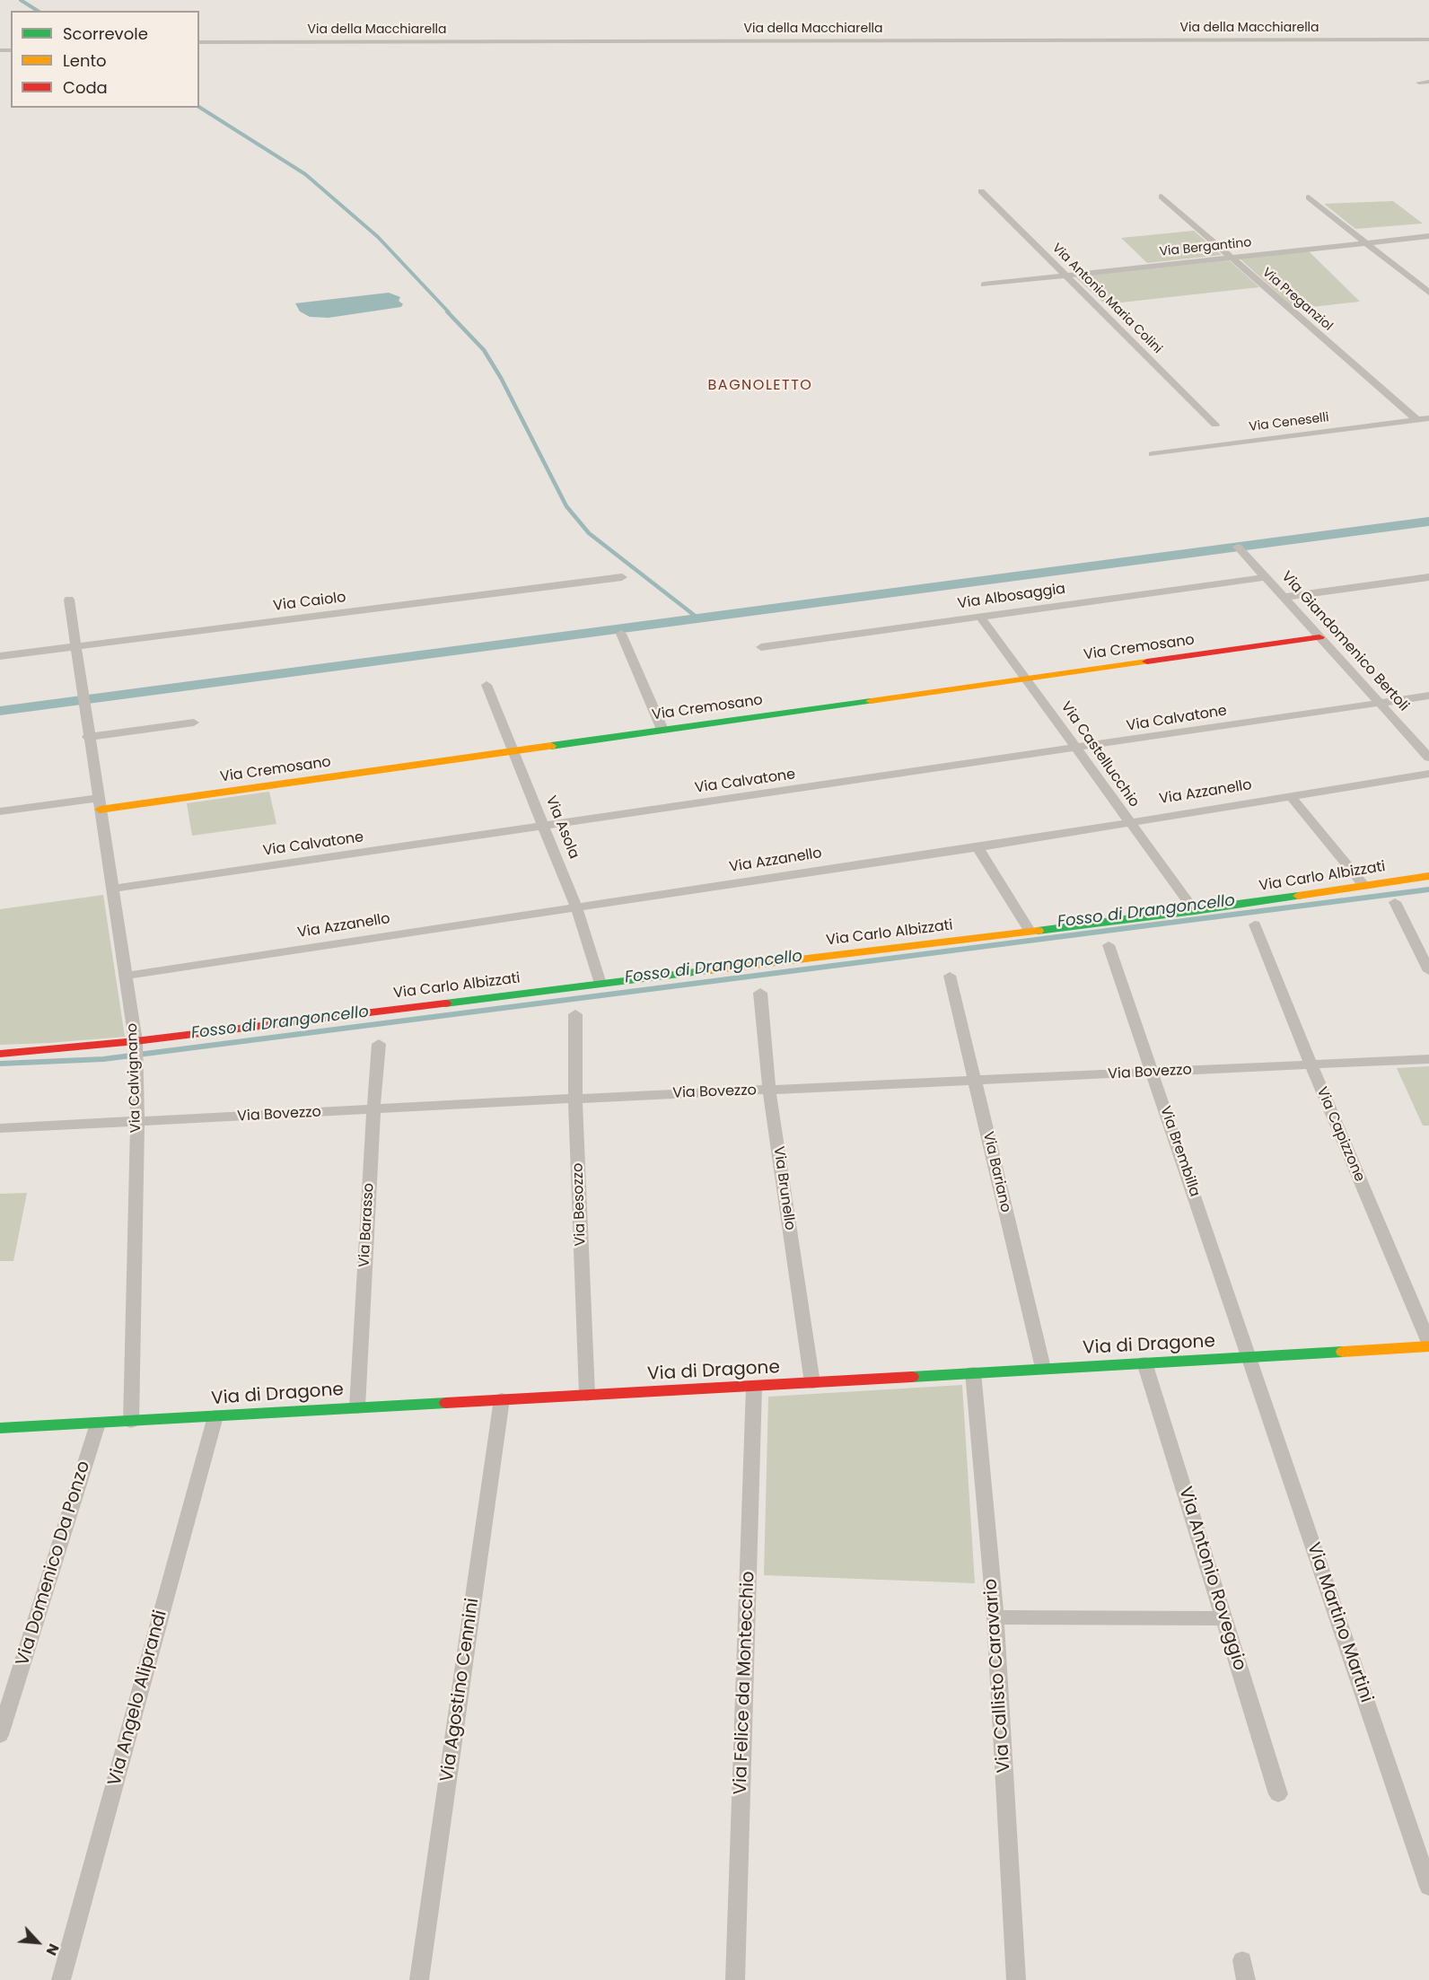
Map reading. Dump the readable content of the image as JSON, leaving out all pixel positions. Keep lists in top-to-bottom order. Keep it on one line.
{"streets":{"street":["Via della Macchiarella","Via Bergantino","Via Antonio Maria Colini","Via Preganziol","Via Ceneselli","Via Albosaggia","Via Caiolo","Via Giandomenico Bertoli","Via Cremosano","Via Calvatone","Via Castellucchio","Via Azzanello","Via Asola","Via Carlo Albizzati","Via Bovezzo","Via Calvignano","Via Capizzone","Via Brembilla","Via Bariano","Via Brunello","Via Besozzo","Via Barasso","Via di Dragone","Via Domenico Da Ponzo","Via Antonio Roveggio","Via Martino Martini","Via Callisto Caravario","Via Felice da Montecchio","Via Agostino Cennini","Via Angelo Aliprandi"]},"crossings":[["Via Bergantino","Via Antonio Maria Colini"],["Via Bergantino","Via Preganziol"],["Via Preganziol","Via Ceneselli"],["Via Albosaggia","Via Giandomenico Bertoli"],["Via Albosaggia","Via Castellucchio"],["Via Caiolo","Via Calvignano"],["Via Giandomenico Bertoli","Via Cremosano"],["Via Giandomenico Bertoli","Via Calvatone"],["Via Cremosano","Via Castellucchio"],["Via Cremosano","Via Asola"],["Via Cremosano","Via Calvignano"],["Via Calvatone","Via Castellucchio"],["Via Calvatone","Via Asola"],["Via Calvatone","Via Calvignano"],["Via Castellucchio","Via Azzanello"],["Via Castellucchio","Via Carlo Albizzati"],["Via Azzanello","Via Asola"],["Via Azzanello","Via Calvignano"],["Via Asola","Via Carlo Albizzati"],["Via Carlo Albizzati","Via Calvignano"],["Via Bovezzo","Via Calvignano"],["Via Bovezzo","Via Capizzone"],["Via Bovezzo","Via Brembilla"],["Via Bovezzo","Via Bariano"],["Via Bovezzo","Via Brunello"],["Via Bovezzo","Via Besozzo"],["Via Bovezzo","Via Barasso"],["Via Calvignano","Via di Dragone"],["Via Capizzone","Via di Dragone"],["Via Brembilla","Via di Dragone"],["Via Brembilla","Via Martino Martini"],["Via Bariano","Via di Dragone"],["Via Brunello","Via di Dragone"],["Via Besozzo","Via di Dragone"],["Via Barasso","Via di Dragone"],["Via di Dragone","Via Domenico Da Ponzo"],["Via di Dragone","Via Antonio Roveggio"],["Via di Dragone","Via Martino Martini"],["Via di Dragone","Via Callisto Caravario"],["Via di Dragone","Via Felice da Montecchio"],["Via di Dragone","Via Agostino Cennini"],["Via di Dragone","Via Angelo Aliprandi"]],"districts":["BAGNOLETTO"],"water":["Fosso di Drangoncello"],"legend":["Scorrevole","Lento","Coda"],"north":"bottom right"}
